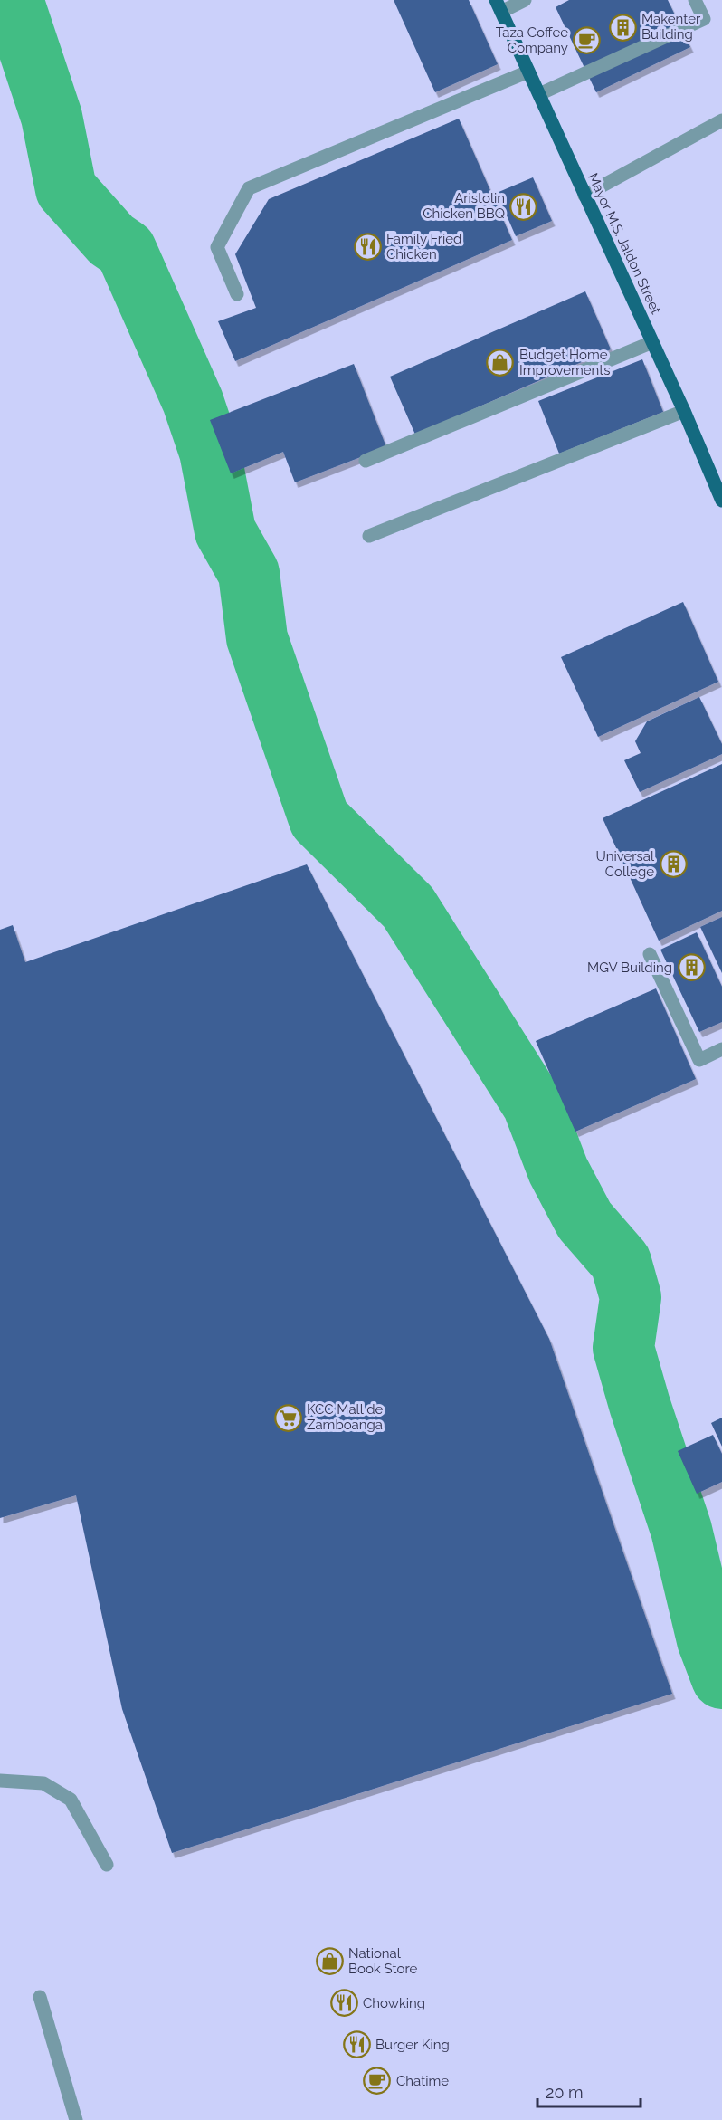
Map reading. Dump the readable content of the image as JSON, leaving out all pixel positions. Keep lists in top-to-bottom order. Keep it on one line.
{"streets":{"main road":["Mayor M.S. Jaldon Street"]},"places":{"building":["Makenter Building","Universal College","MGV Building"],"cafe":["Taza Coffee Company","Chatime"],"restaurant":["Aristolin Chicken BBQ","Family Fried Chicken","Chowking","Burger King"],"shop":["Budget Home Improvements","National Book Store"],"supermarket":["KCC Mall de Zamboanga"]},"scale_bar":"20 m"}
